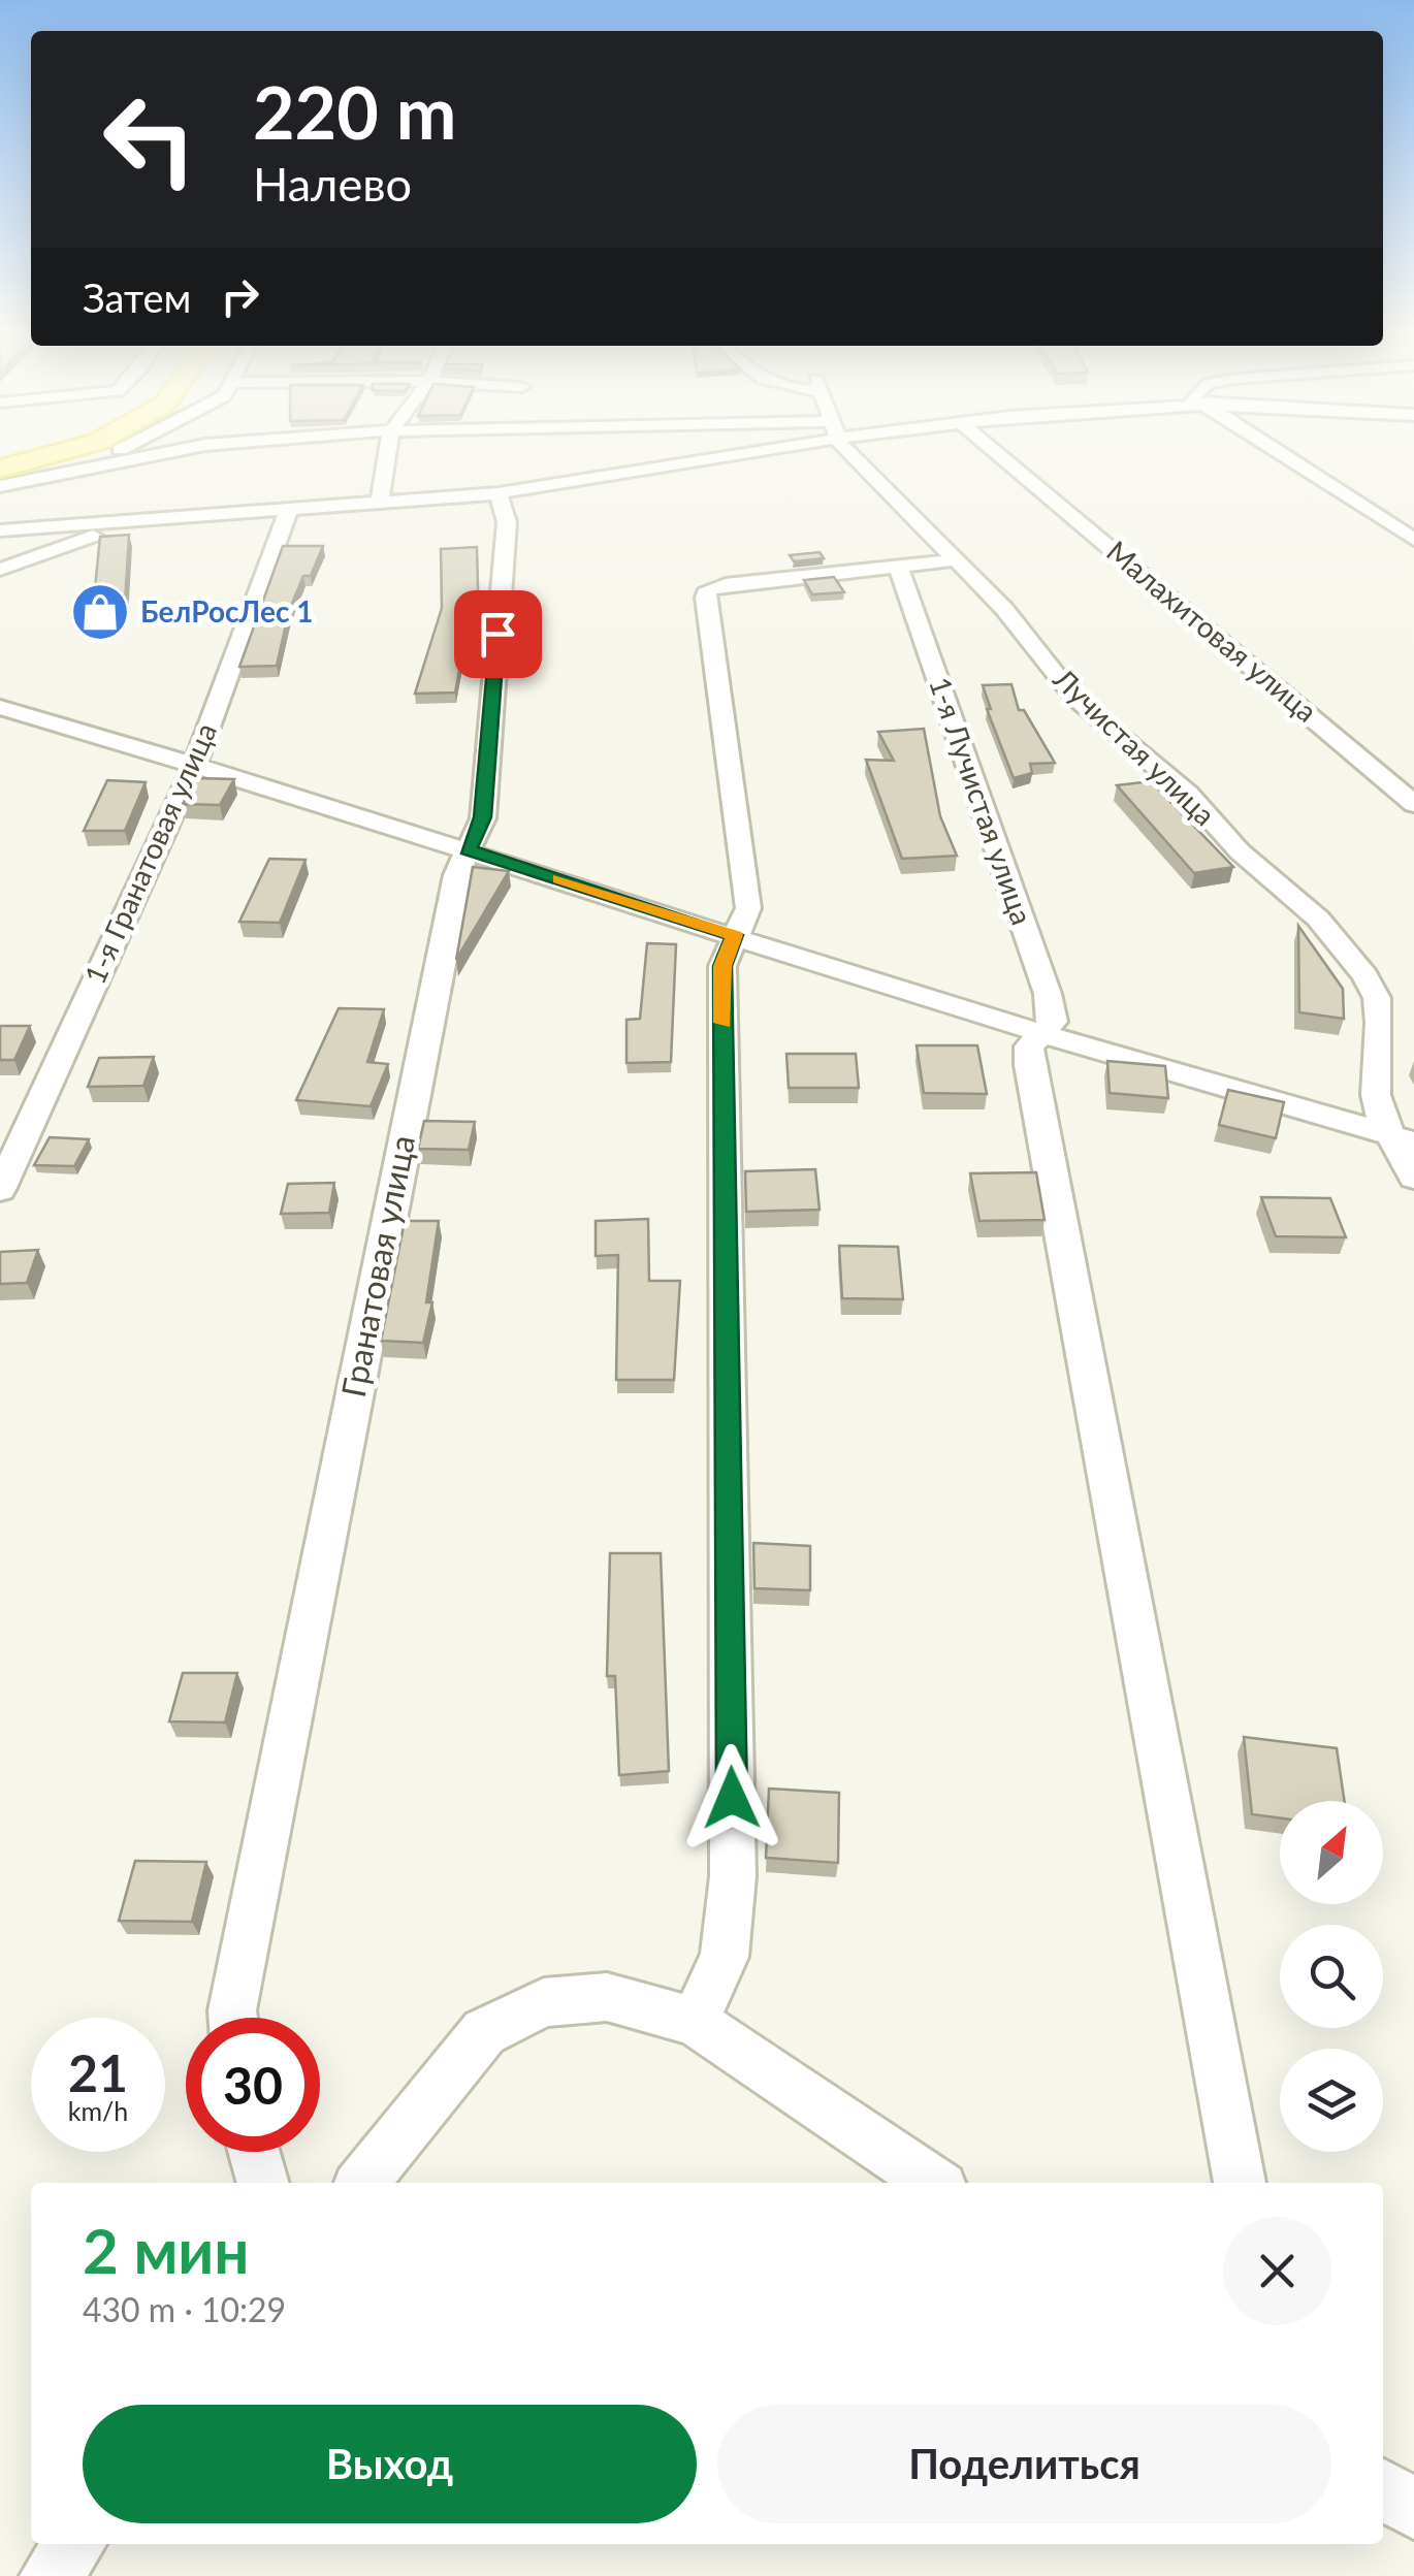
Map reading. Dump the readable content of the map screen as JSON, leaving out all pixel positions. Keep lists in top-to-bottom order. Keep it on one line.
{"streets":{"street":["Малахитовая улица","Лучистая улица","1-я Лучистая улица","1-я Гранатовая улица","Гранатовая улица"]},"places":{"shop":["БелРосЛес 1"]},"north":"top right","page":{"turn":["220 m","Налево"],"then":"Затем","speed":"21 km/h","limit":"30","heading":["2 мин","430 m · 10:29"],"buttons":["Выход","Поделиться"]}}
